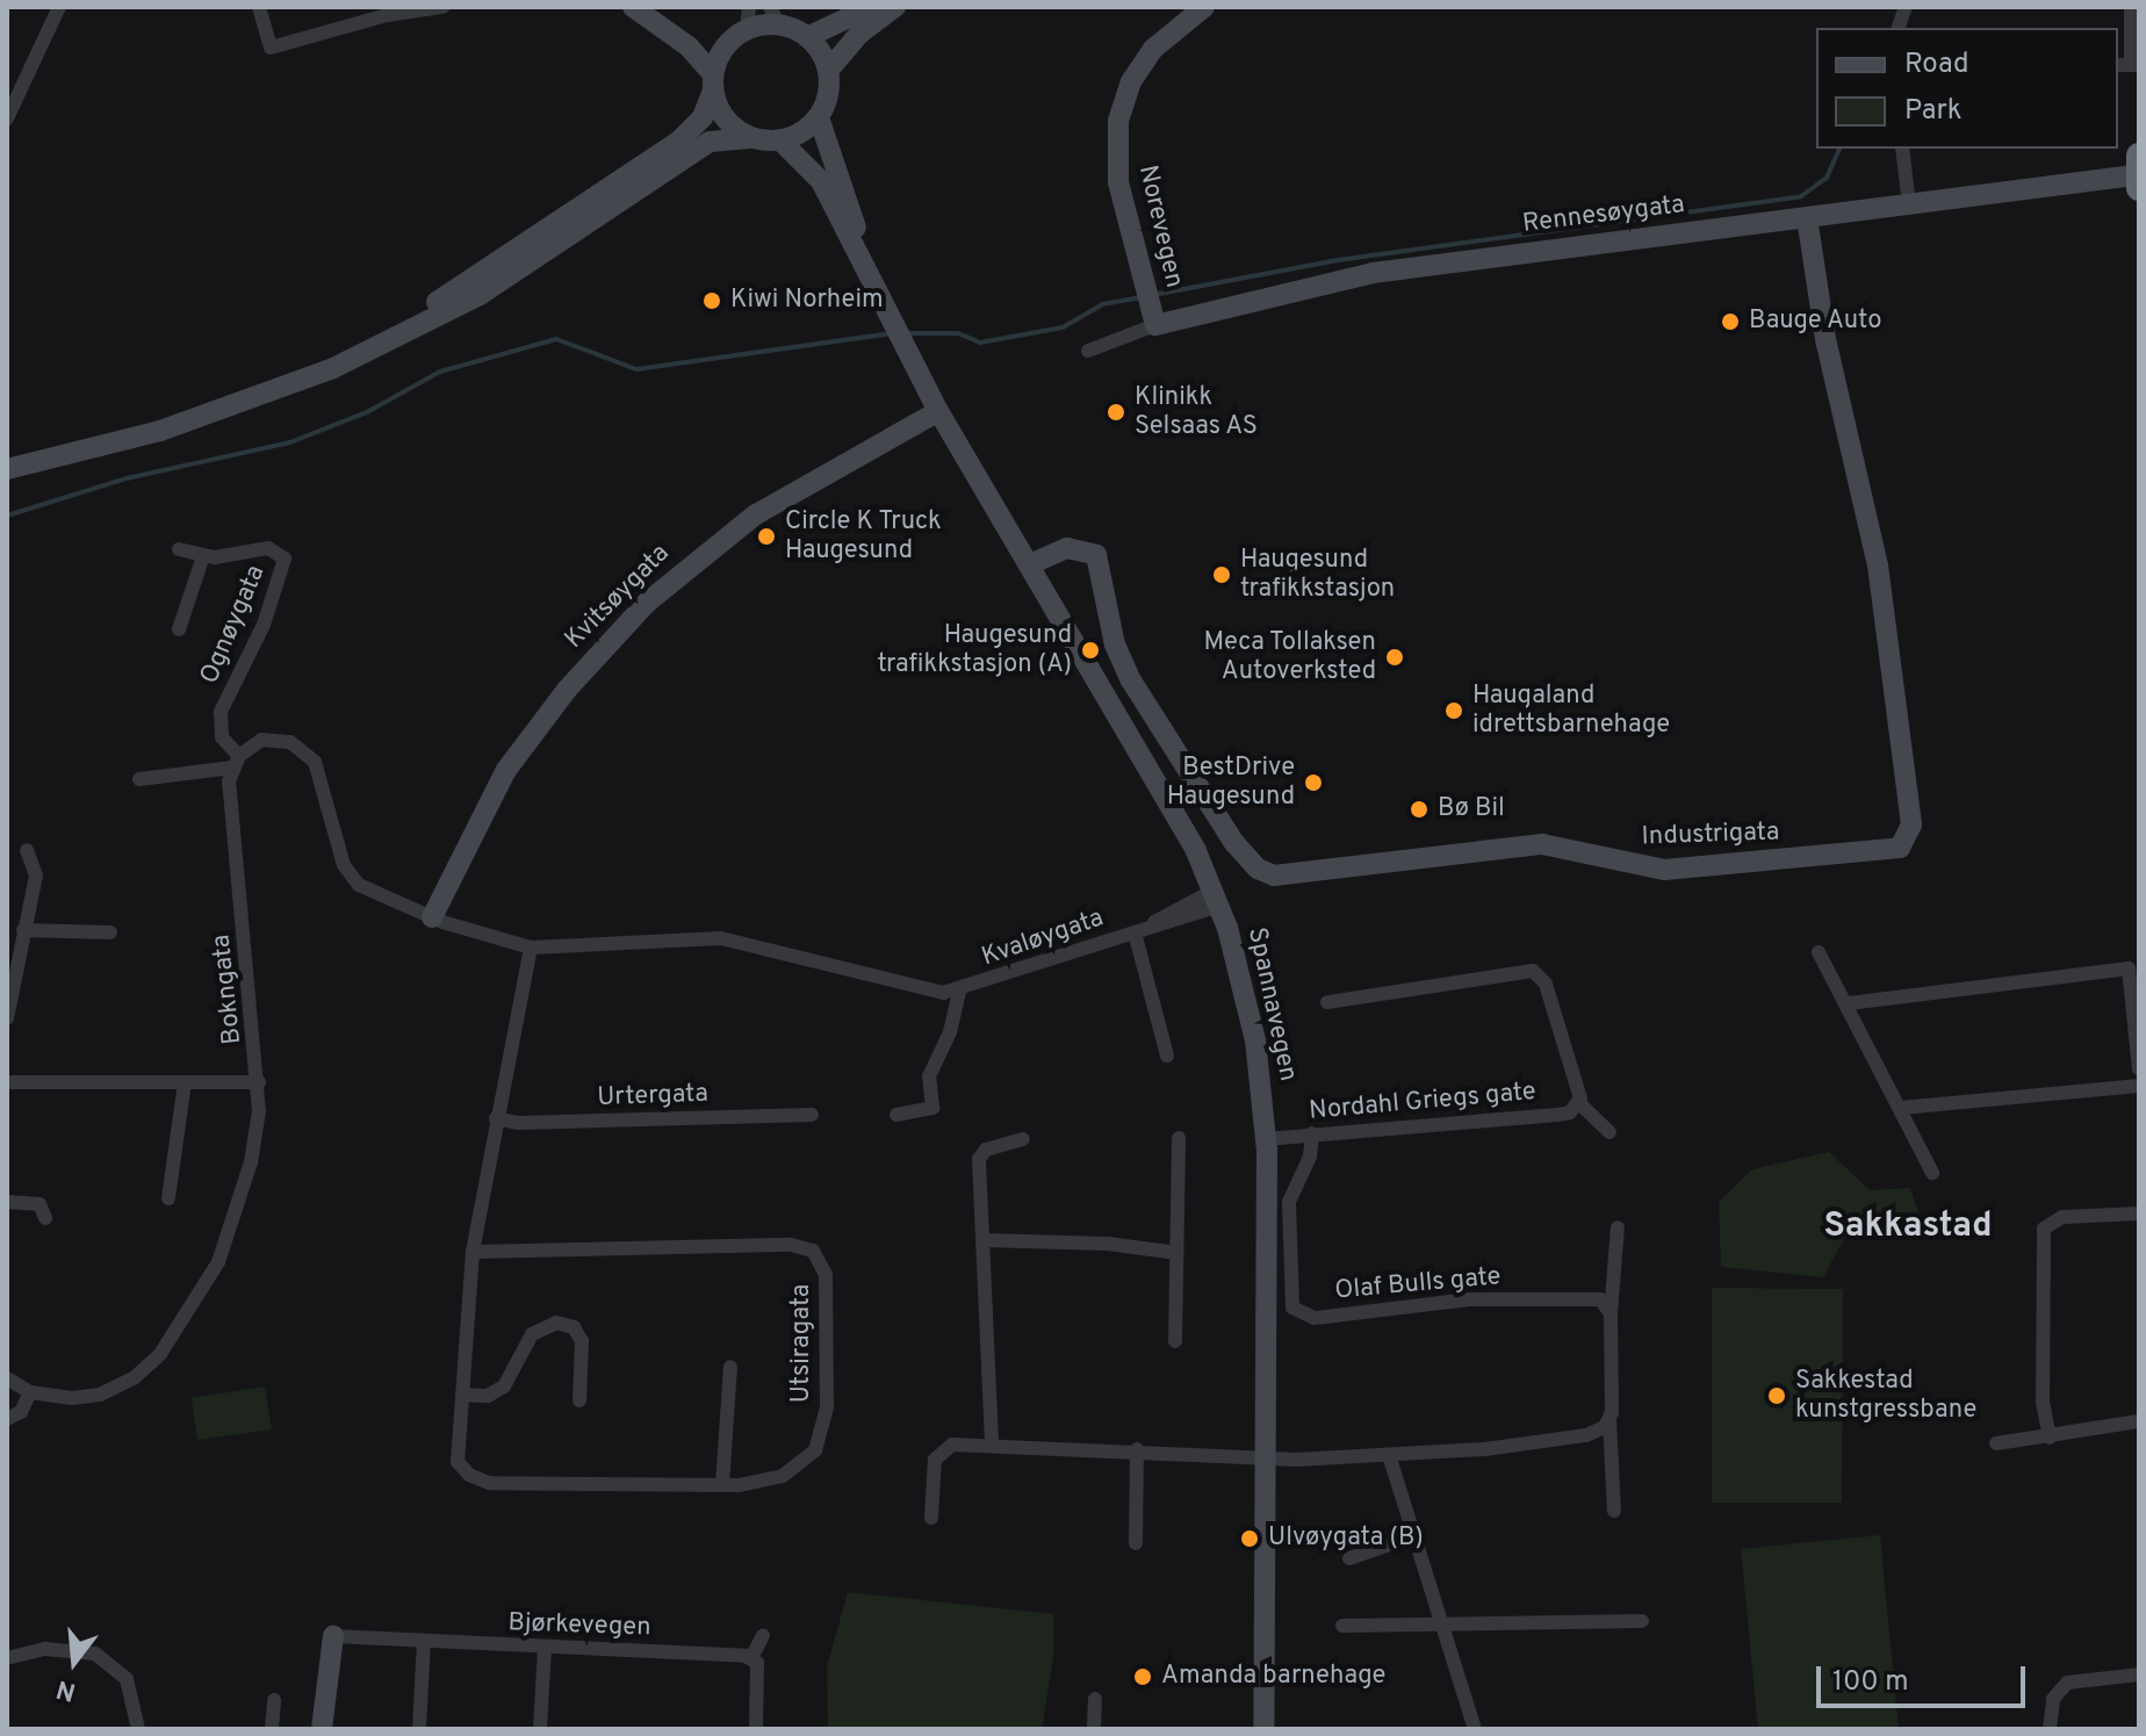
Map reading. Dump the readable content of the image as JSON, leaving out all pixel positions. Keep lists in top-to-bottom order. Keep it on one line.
{"streets":{"main road":["Rennesøygata","Norevegen","Kvitsøygata","Industrigata","Spannavegen"],"street":["Ognøygata","Kvaløygata","Bokngata","Urtergata","Nordahl Griegs gate","Olaf Bulls gate","Utsiragata","Bjørkevegen"]},"crossings":[["Rennesøygata","Norevegen"],["Rennesøygata","Industrigata"],["Kvitsøygata","Spannavegen"],["Ognøygata","Bokngata"],["Industrigata","Spannavegen"],["Kvaløygata","Spannavegen"],["Spannavegen","Nordahl Griegs gate"],["Urtergata","Utsiragata"],["Nordahl Griegs gate","Olaf Bulls gate"]],"districts":["Sakkastad"],"places":["Kiwi Norheim","Bauge Auto","Klinikk Selsaas AS","Circle K Truck Haugesund","Haugesund trafikkstasjon","Haugesund trafikkstasjon (A)","Meca Tollaksen Autoverksted","Haugaland idrettsbarnehage","BestDrive Haugesund","Bø Bil","Sakkestad kunstgressbane","Ulvøygata (B)","Amanda barnehage"],"legend":["Road","Park"],"scale_bar":"100 m","north":"bottom"}
